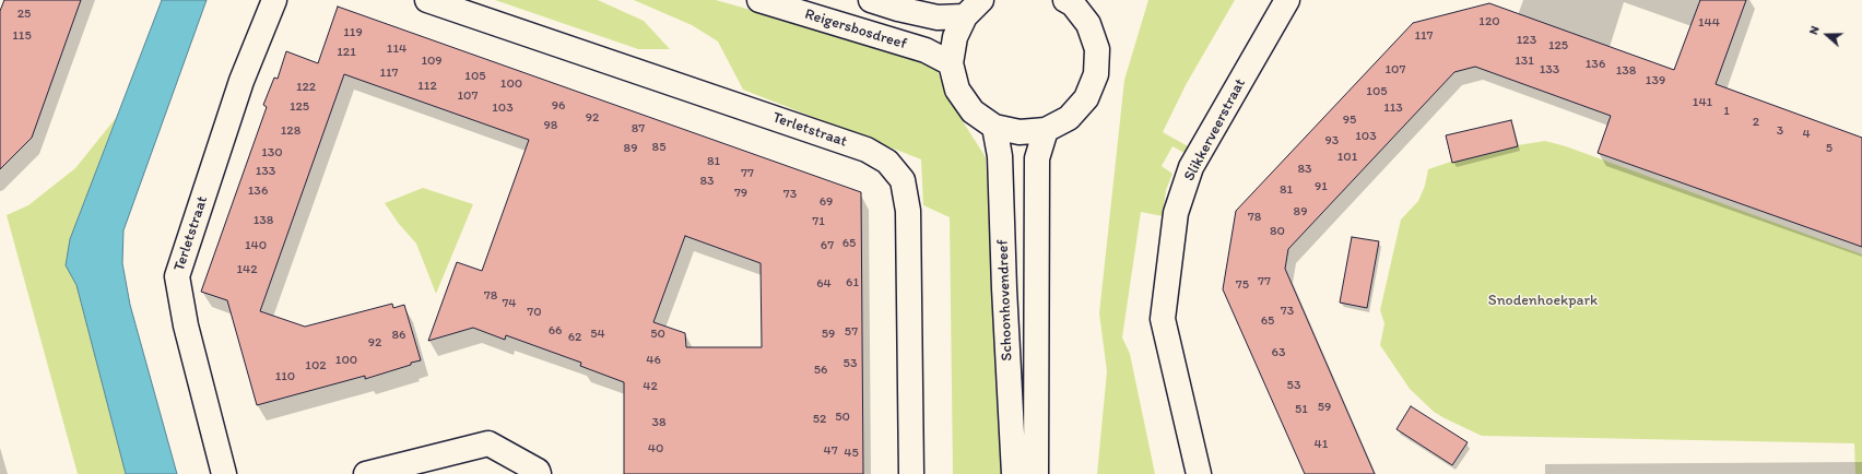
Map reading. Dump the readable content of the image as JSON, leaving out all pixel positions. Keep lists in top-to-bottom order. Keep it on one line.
{"streets":{"street":["Reigersbosdreef","Terletstraat","Slikkerveerstraat","Schoonhovendreef"]},"parks":["Snodenhoekpark"],"house_numbers":["25","120","144","119","115","117","123","125","114","121","109","131","136","107","133","138","117","105","139","100","112","122","105","107","141","96","125","103","113","1","92","95","2","98","87","128","3","4","103","93","85","89","5","130","101","81","83","133","77","83","91","81","136","79","73","69","89","78","138","71","80","65","140","67","142","77","61","64","75","78","74","73","70","65","66","57","54","50","59","86","62","92","63","100","46","53","102","56","110","53","42","59","51","50","52","38","41","40","47","45"],"north":"left"}
